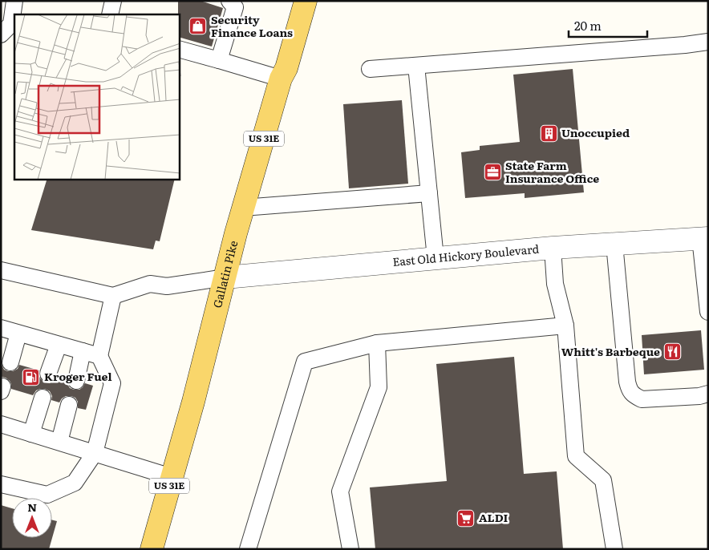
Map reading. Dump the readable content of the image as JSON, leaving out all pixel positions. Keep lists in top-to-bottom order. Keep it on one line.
{"streets":{"main road":["US 31E","Gallatin Pike"],"street":["East Old Hickory Boulevard"]},"crossings":[["East Old Hickory Boulevard","Gallatin Pike"]],"places":{"shop":["Security Finance Loans"],"building":["Unoccupied"],"office":["State Farm Insurance Office"],"restaurant":["Whitt's Barbeque"],"fuel station":["Kroger Fuel"],"supermarket":["ALDI"]},"scale_bar":"20 m","north":"top"}
